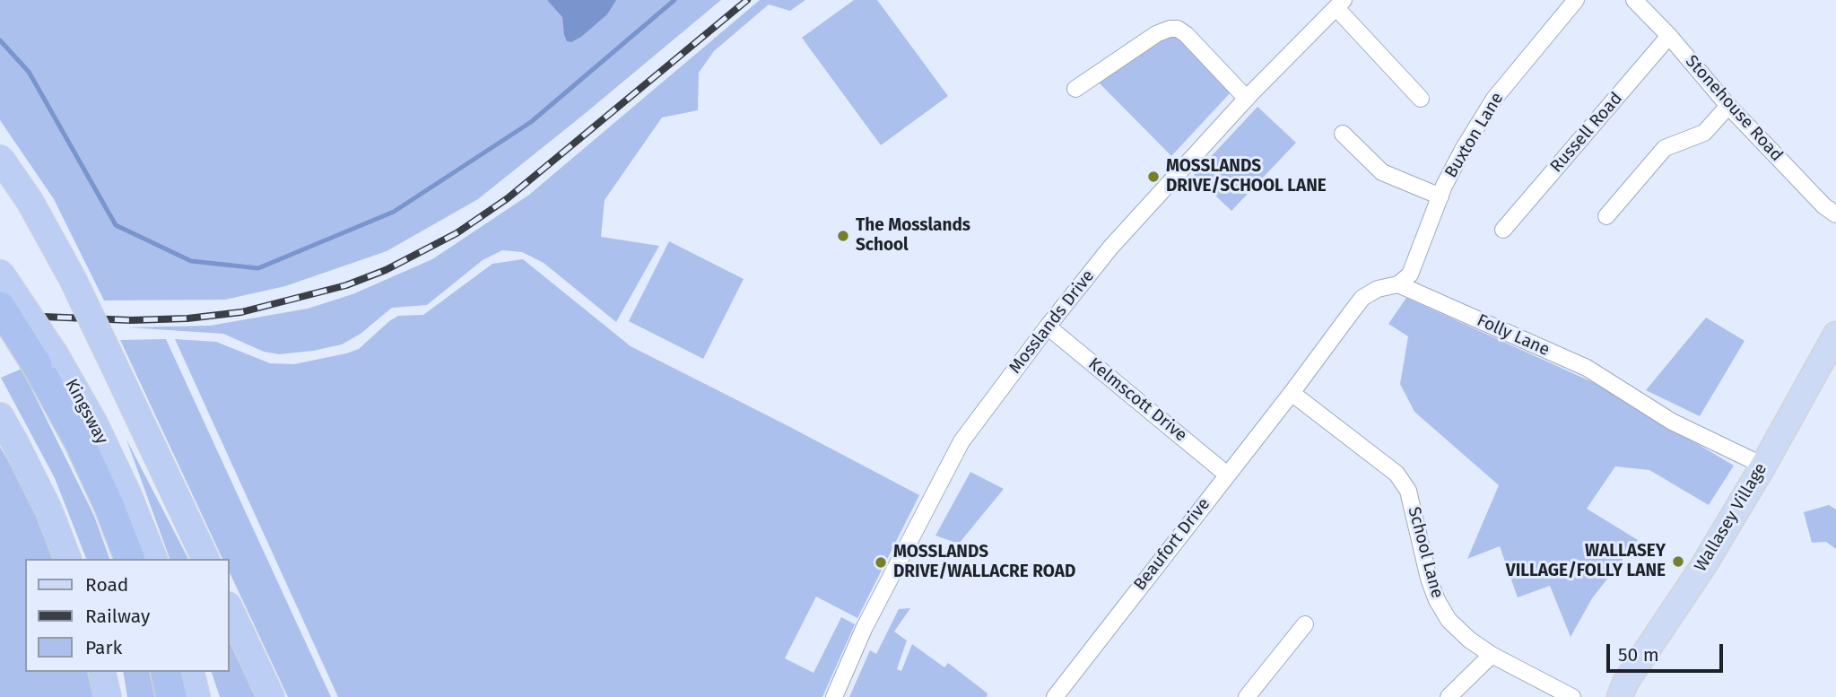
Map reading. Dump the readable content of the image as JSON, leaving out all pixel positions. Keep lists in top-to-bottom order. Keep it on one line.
{"streets":{"highway":["Kingsway"],"main road":["Wallasey Village"],"street":["Stonehouse Road","Russell Road","Buxton Lane","Mosslands Drive","Folly Lane","Kelmscott Drive","Beaufort Drive","School Lane"]},"crossings":[["Stonehouse Road","Russell Road"],["Buxton Lane","Folly Lane"],["Mosslands Drive","Kelmscott Drive"],["Folly Lane","Wallasey Village"],["Kelmscott Drive","Beaufort Drive"],["Beaufort Drive","School Lane"]],"places":["MOSSLANDS DRIVE/SCHOOL LANE","The Mosslands School","WALLASEY VILLAGE/FOLLY LANE","MOSSLANDS DRIVE/WALLACRE ROAD"],"legend":["Road","Railway","Park"],"scale_bar":"50 m"}
